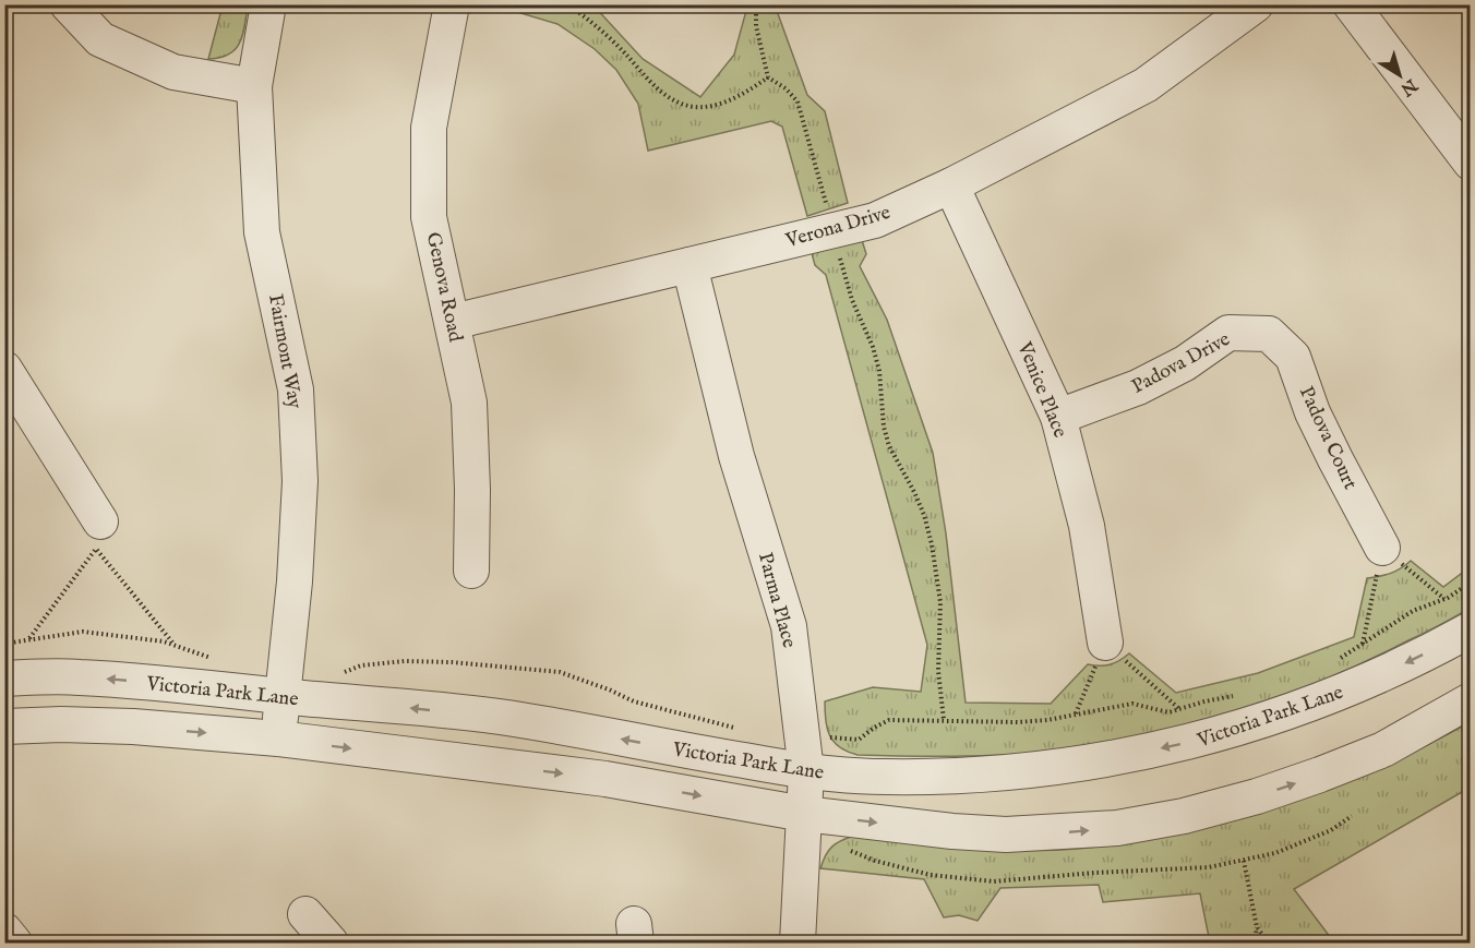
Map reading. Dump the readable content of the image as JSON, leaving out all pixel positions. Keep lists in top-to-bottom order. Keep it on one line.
{"streets":{"street":["Verona Drive","Genova Road","Fairmont Way","Padova Drive","Venice Place","Padova Court","Parma Place","Victoria Park Lane"]},"crossings":[["Verona Drive","Genova Road"],["Verona Drive","Venice Place"],["Verona Drive","Parma Place"],["Fairmont Way","Victoria Park Lane"],["Padova Drive","Venice Place"],["Padova Drive","Padova Court"],["Parma Place","Victoria Park Lane"]],"north":"bottom right"}
